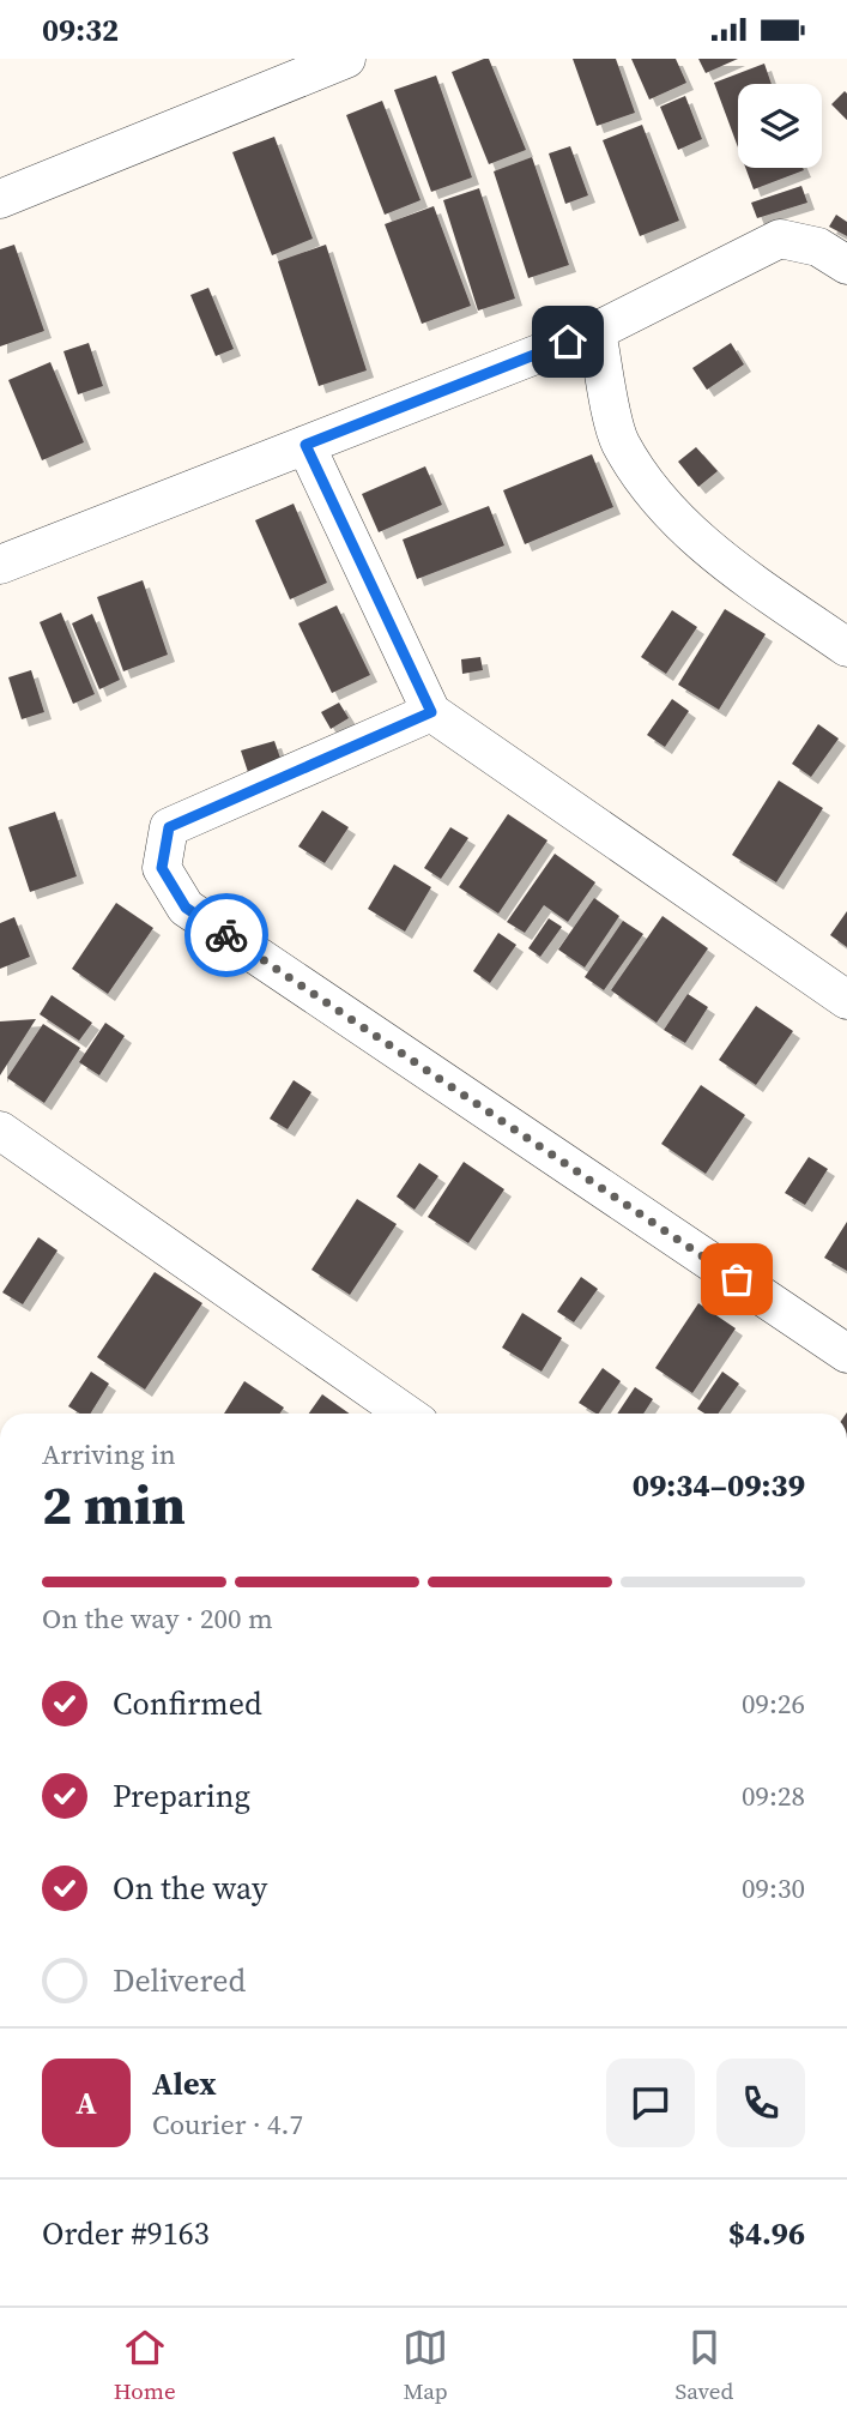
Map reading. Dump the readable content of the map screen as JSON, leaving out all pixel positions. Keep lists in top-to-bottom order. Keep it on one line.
{"page":{"status":"09:32","heading":["2 min","Arriving in","09:34–09:39"],"panel":["Alex","Courier · 4.7","Order #9163","$4.96"],"bar":"On the way · 200 m","list":[["Confirmed","09:26"],["Preparing","09:28"],["On the way","09:30"],"Delivered"],"round":"A","tabs":["Home","Map","Saved"]}}
